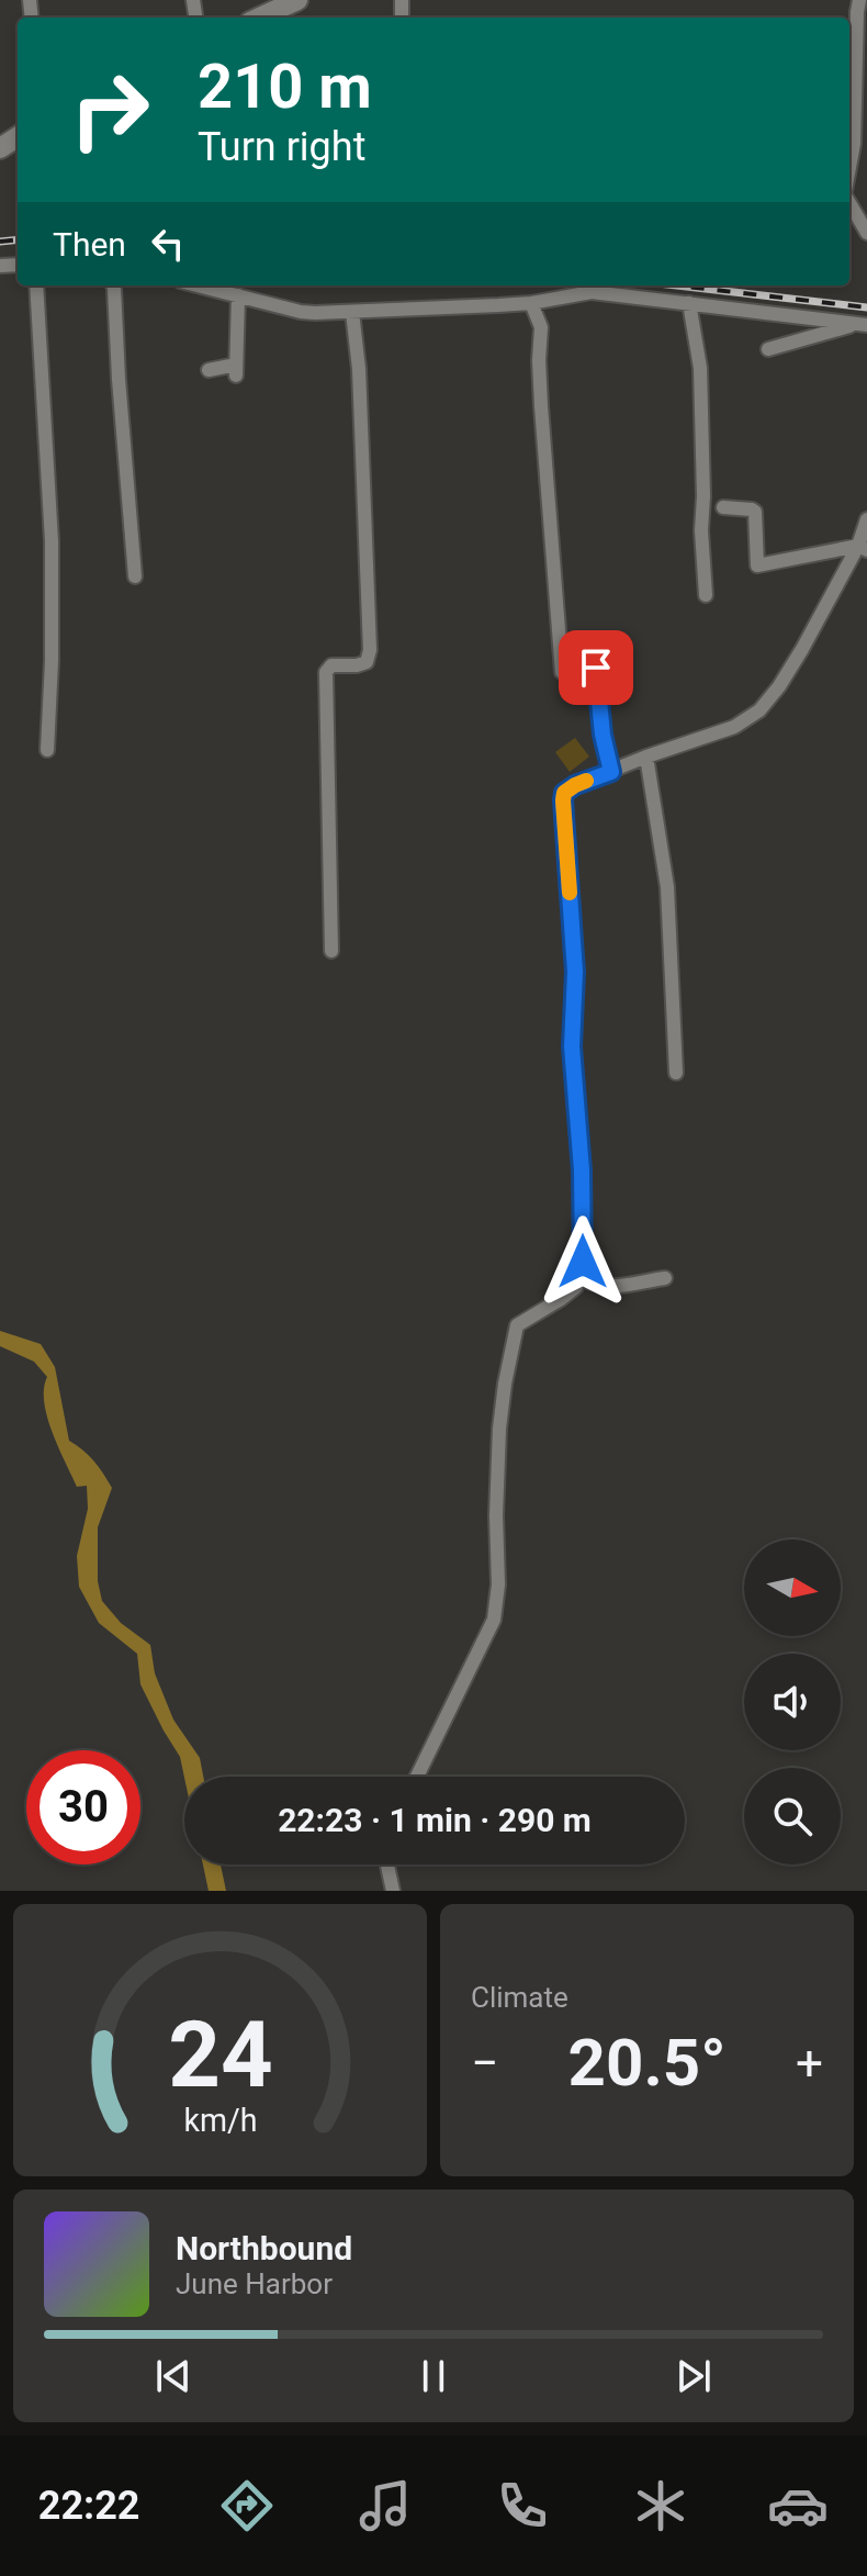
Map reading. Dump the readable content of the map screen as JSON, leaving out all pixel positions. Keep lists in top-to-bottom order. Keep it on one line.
{"north":"right","page":{"turn":["210 m","Turn right"],"then":"Then","limit":"30","trip":"22:23 · 1 min · 290 m","tile":"Climate","heat":["−","20.5°","+"],"song":["Northbound","June Harbor"],"tabs":"22:22","gauge":["24","km/h"]}}
